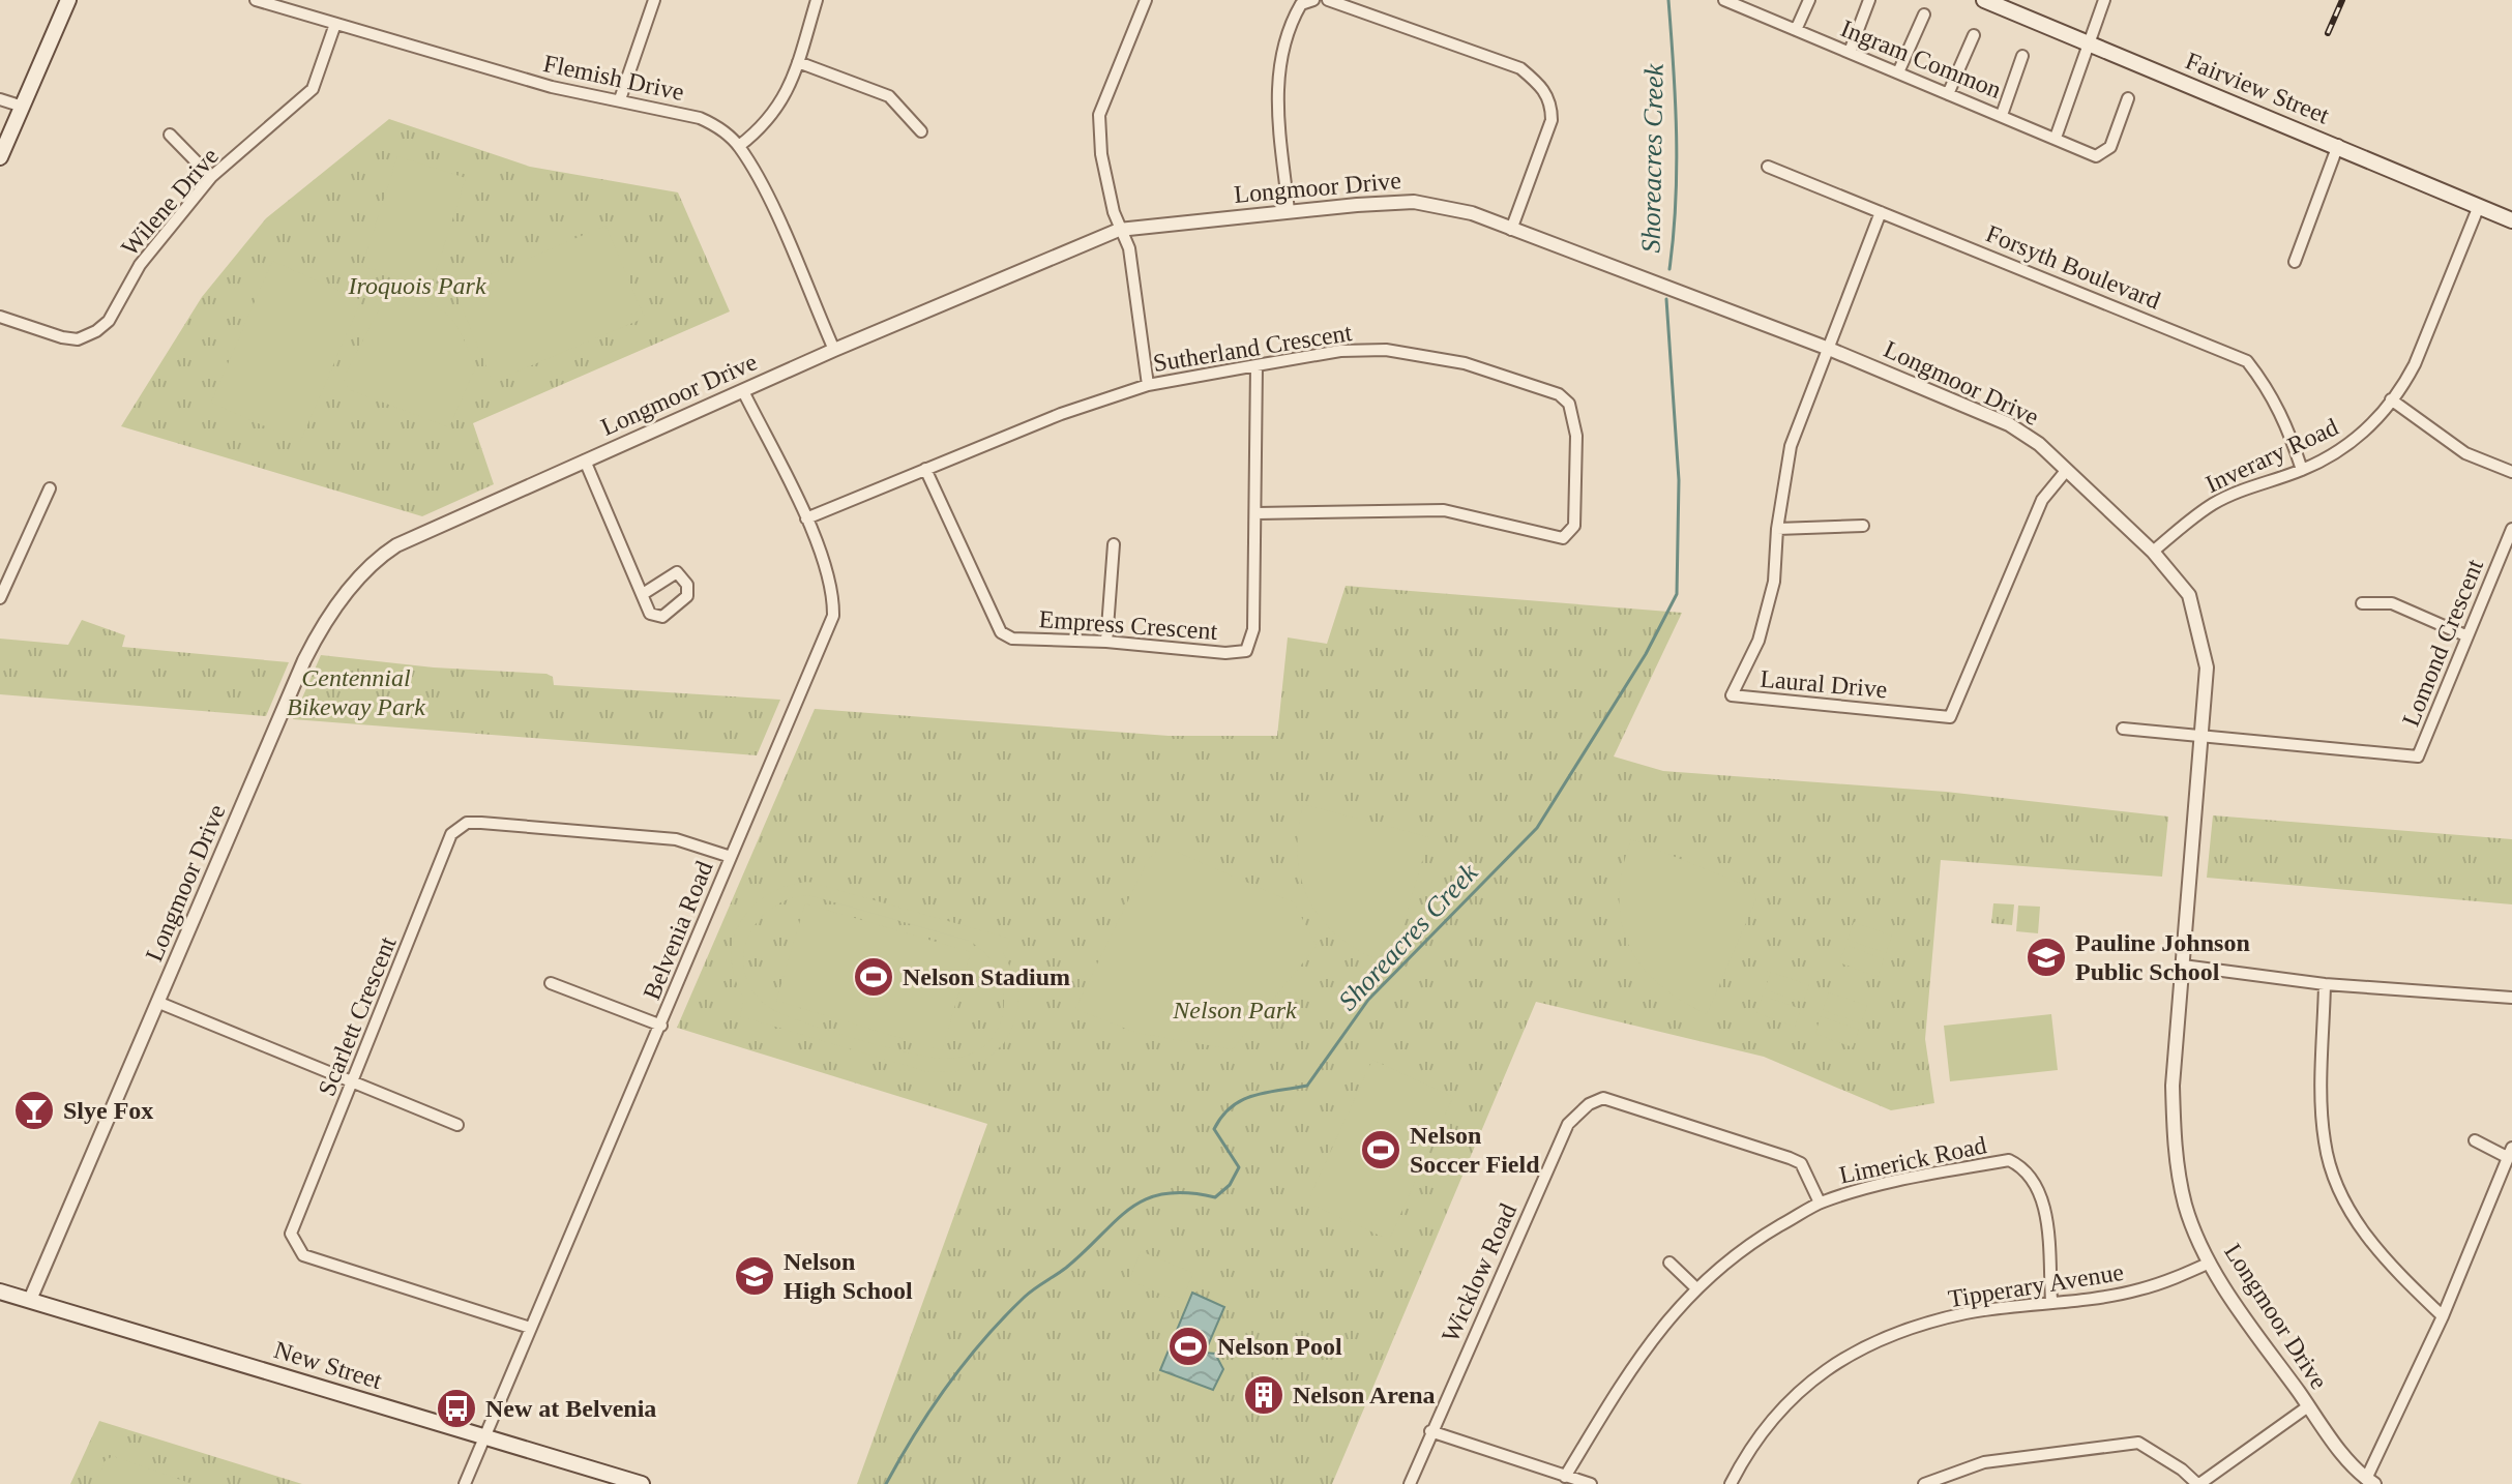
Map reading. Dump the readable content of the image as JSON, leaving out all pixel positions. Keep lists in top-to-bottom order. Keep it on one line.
{"streets":{"main road":["Fairview Street","New Street"],"street":["Ingram Common","Flemish Drive","Longmoor Drive","Wilene Drive","Forsyth Boulevard","Sutherland Crescent","Inverary Road","Empress Crescent","Lomond Crescent","Laural Drive","Belvenia Road","Scarlett Crescent","Limerick Road","Wicklow Road","Tipperary Avenue"]},"crossings":[["Flemish Drive","Longmoor Drive"],["Flemish Drive","Wilene Drive"],["Fairview Street","Inverary Road"],["Longmoor Drive","Inverary Road"],["Longmoor Drive","Lomond Crescent"],["Longmoor Drive","Laural Drive"],["Longmoor Drive","Belvenia Road"],["Longmoor Drive","Tipperary Avenue"],["Longmoor Drive","New Street"],["Forsyth Boulevard","Inverary Road"],["Forsyth Boulevard","Laural Drive"],["Sutherland Crescent","Empress Crescent"],["Sutherland Crescent","Belvenia Road"],["Belvenia Road","Scarlett Crescent"],["Belvenia Road","New Street"],["Limerick Road","Wicklow Road"],["Limerick Road","Tipperary Avenue"]],"water":["Shoreacres Creek"],"parks":["Iroquois Park","Centennial Bikeway Park","Nelson Park"],"places":{"school or university":["Pauline Johnson Public School","Nelson High School"],"sports":["Nelson Stadium","Nelson Soccer Field","Nelson Pool"],"bar":["Slye Fox"],"building":["Nelson Arena"],"bus stop":["New at Belvenia"]}}
